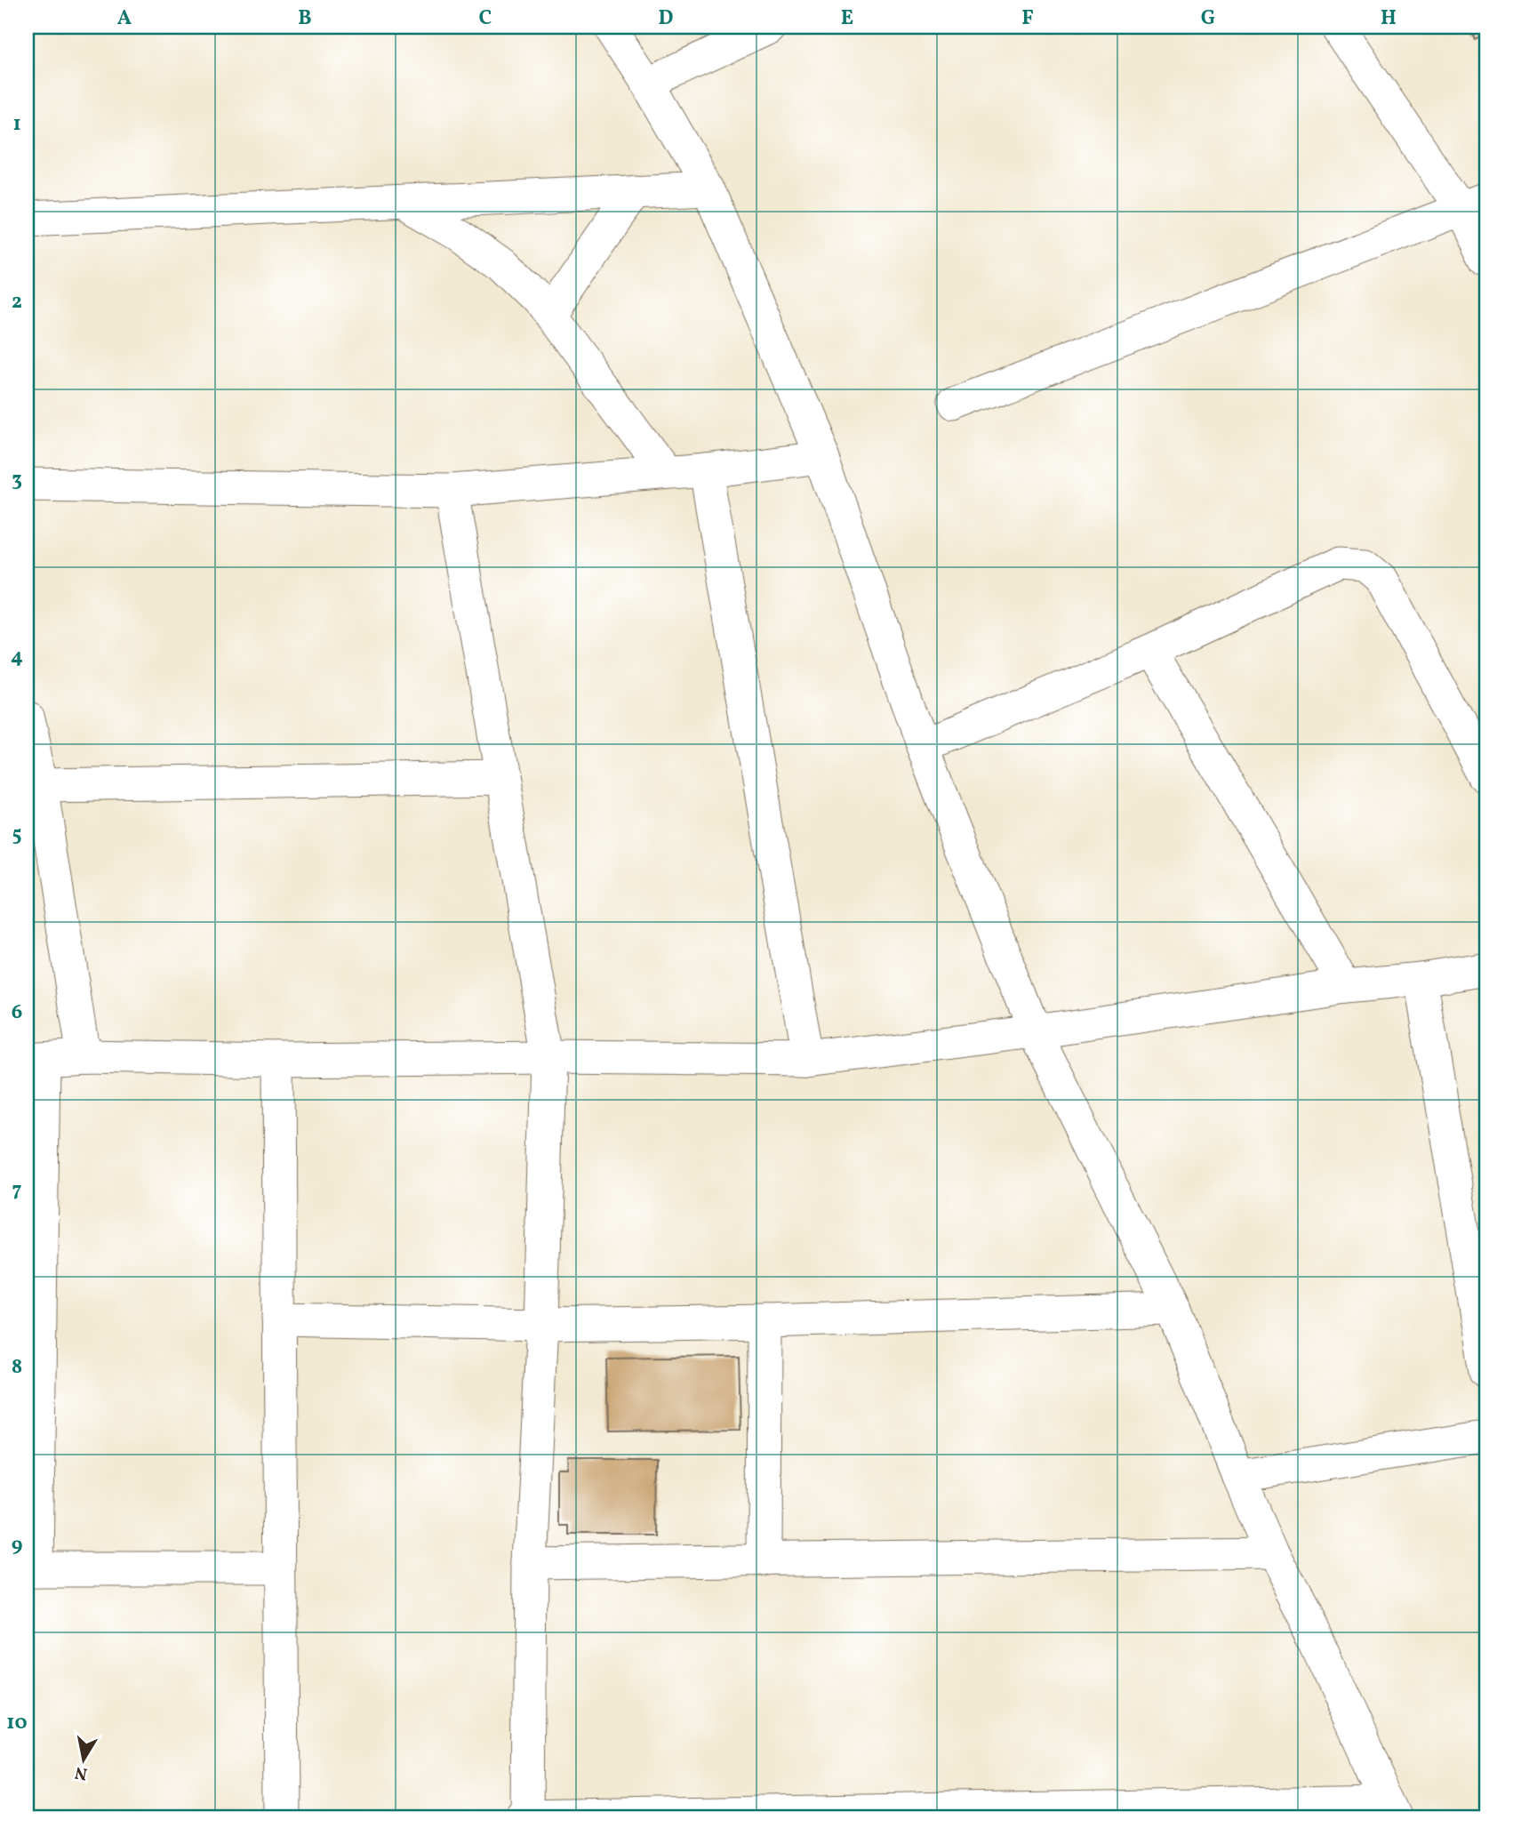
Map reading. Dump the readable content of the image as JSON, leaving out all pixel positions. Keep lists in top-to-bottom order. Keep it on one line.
{"north":"bottom","grid":{"columns":["A","B","C","D","E","F","G","H"],"rows":["1","2","3","4","5","6","7","8","9","10"]}}
